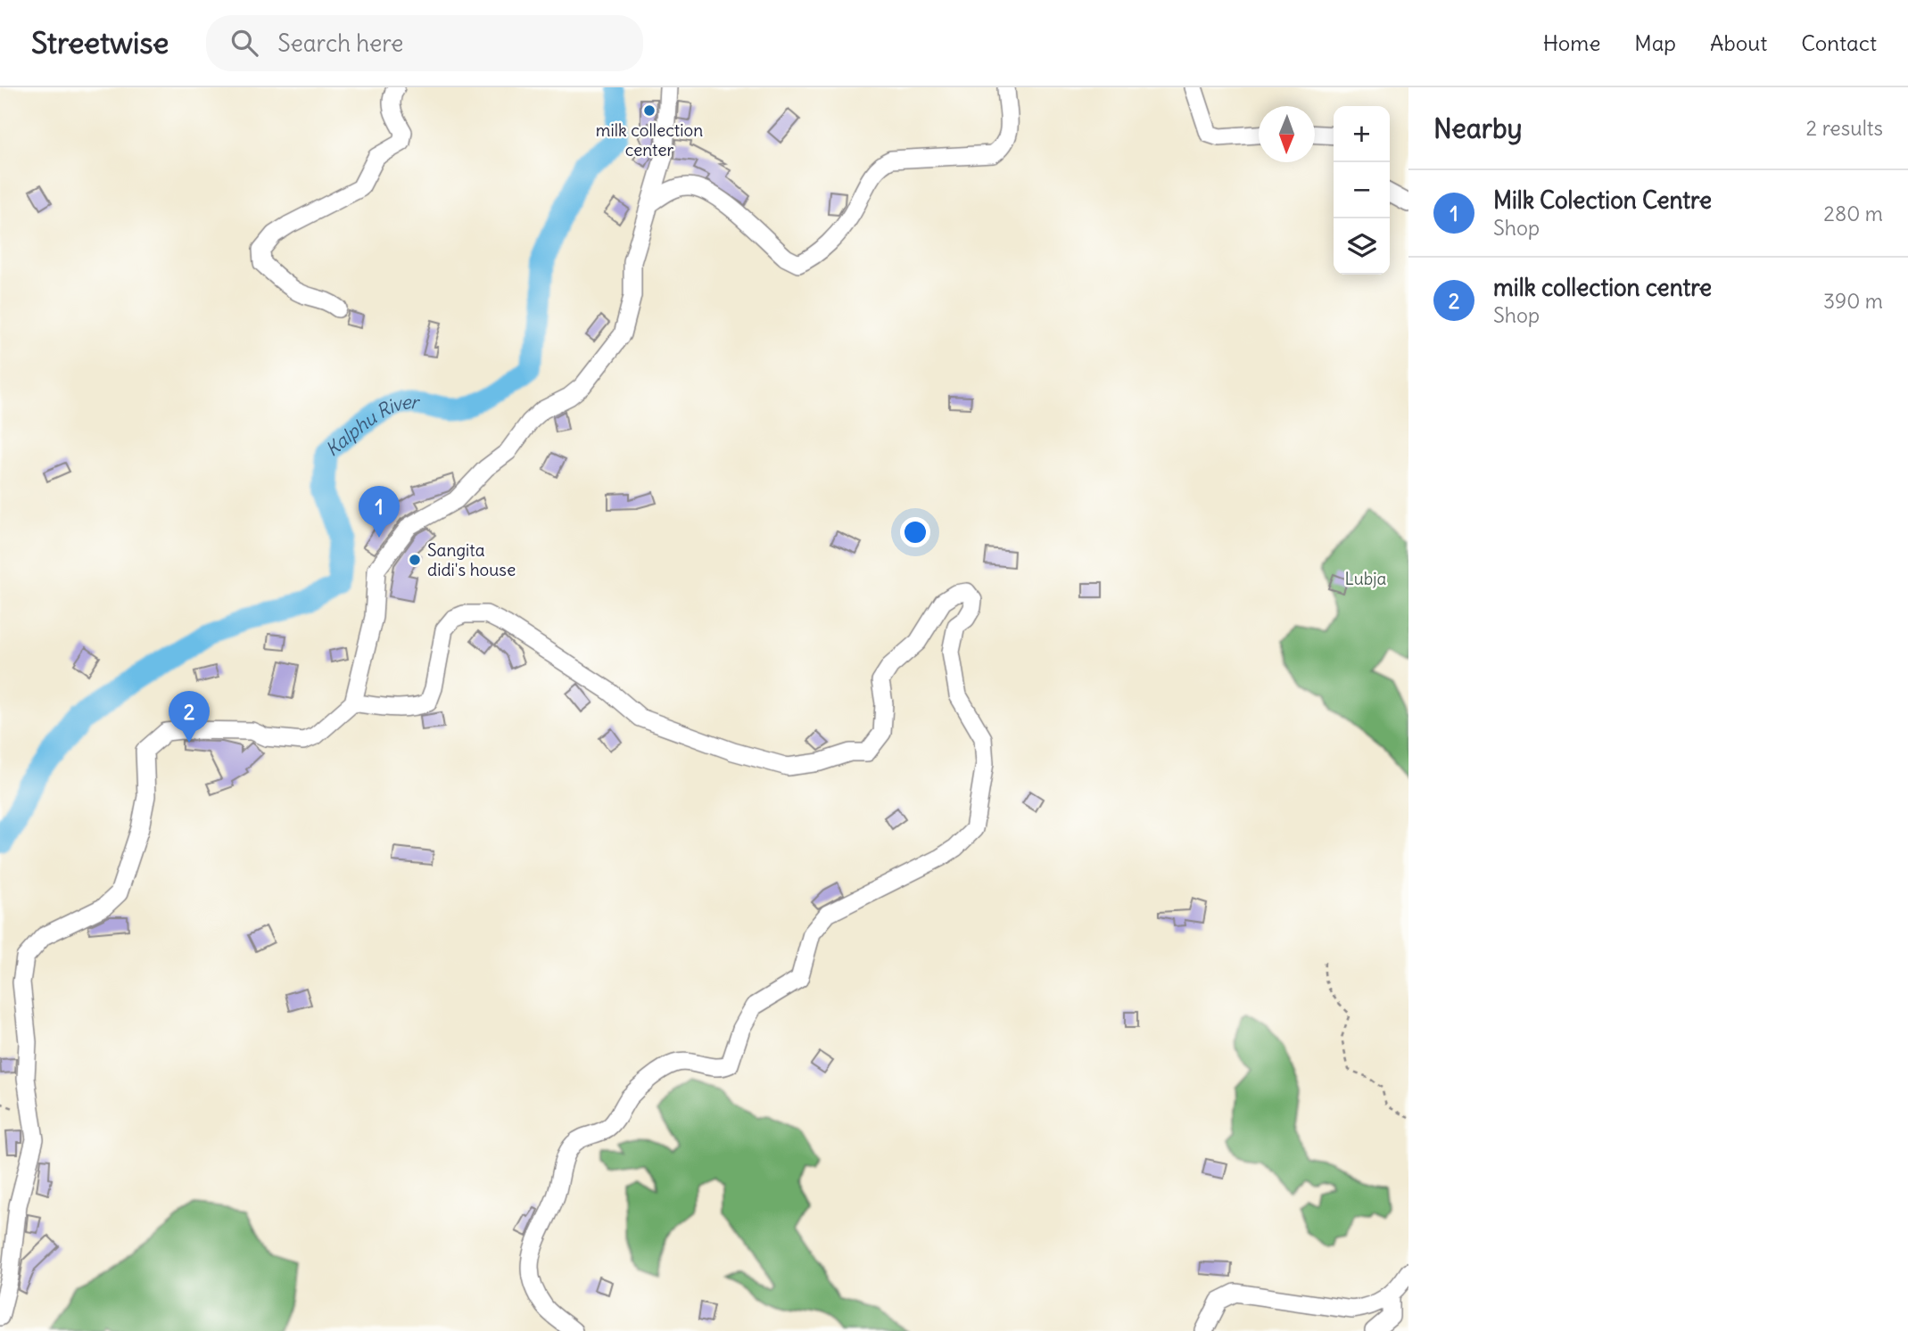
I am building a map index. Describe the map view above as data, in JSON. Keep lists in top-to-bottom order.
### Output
{
  "water": ["Kalphu River"],
  "parks": ["Lubja"],
  "places": ["milk collection center", "Sangita didi's house"],
  "north": "bottom",
  "page": {
    "header": "Streetwise",
    "search": "Search here",
    "nav": [
      "Home",
      "Map",
      "About",
      "Contact"
    ],
    "heading": ["Nearby", "2 results"],
    "map_buttons": ["+", "−"],
    "list": [
      {
        "mark": "1",
        "name": "Milk Colection Centre",
        "note": "Shop",
        "value": "280 m"
      },
      {
        "mark": "2",
        "name": "milk collection centre",
        "note": "Shop",
        "value": "390 m"
      }
    ],
    "pins": ["1", "2"]
  }
}
